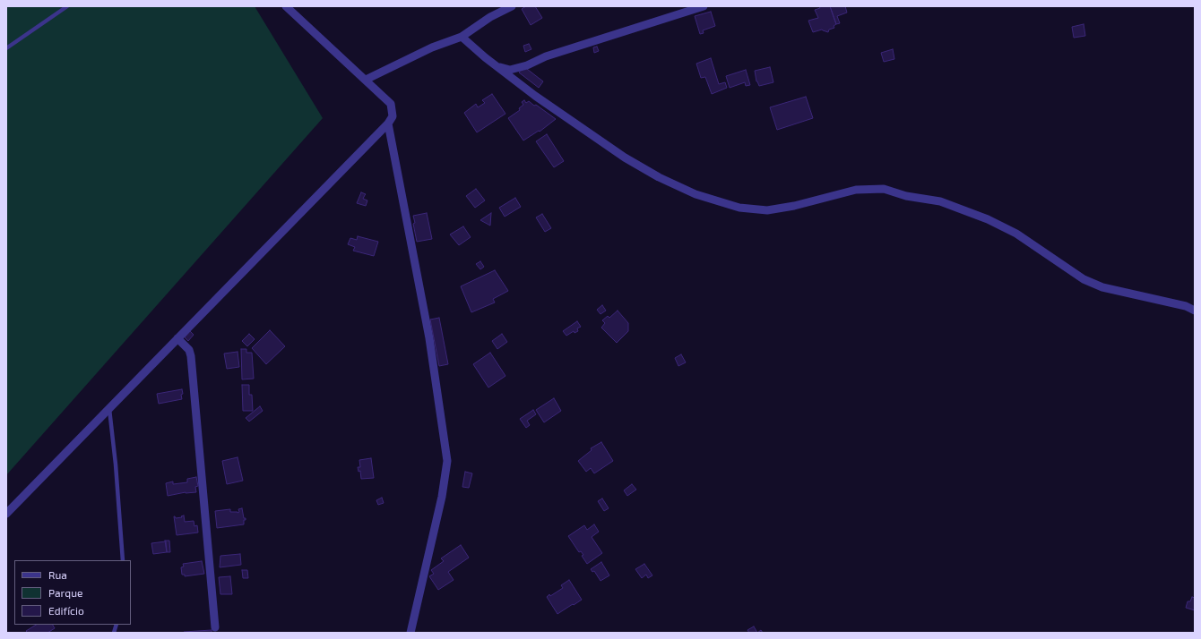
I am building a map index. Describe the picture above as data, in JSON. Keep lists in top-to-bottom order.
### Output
{
  "legend": ["Rua", "Parque", "Edifício"]
}
